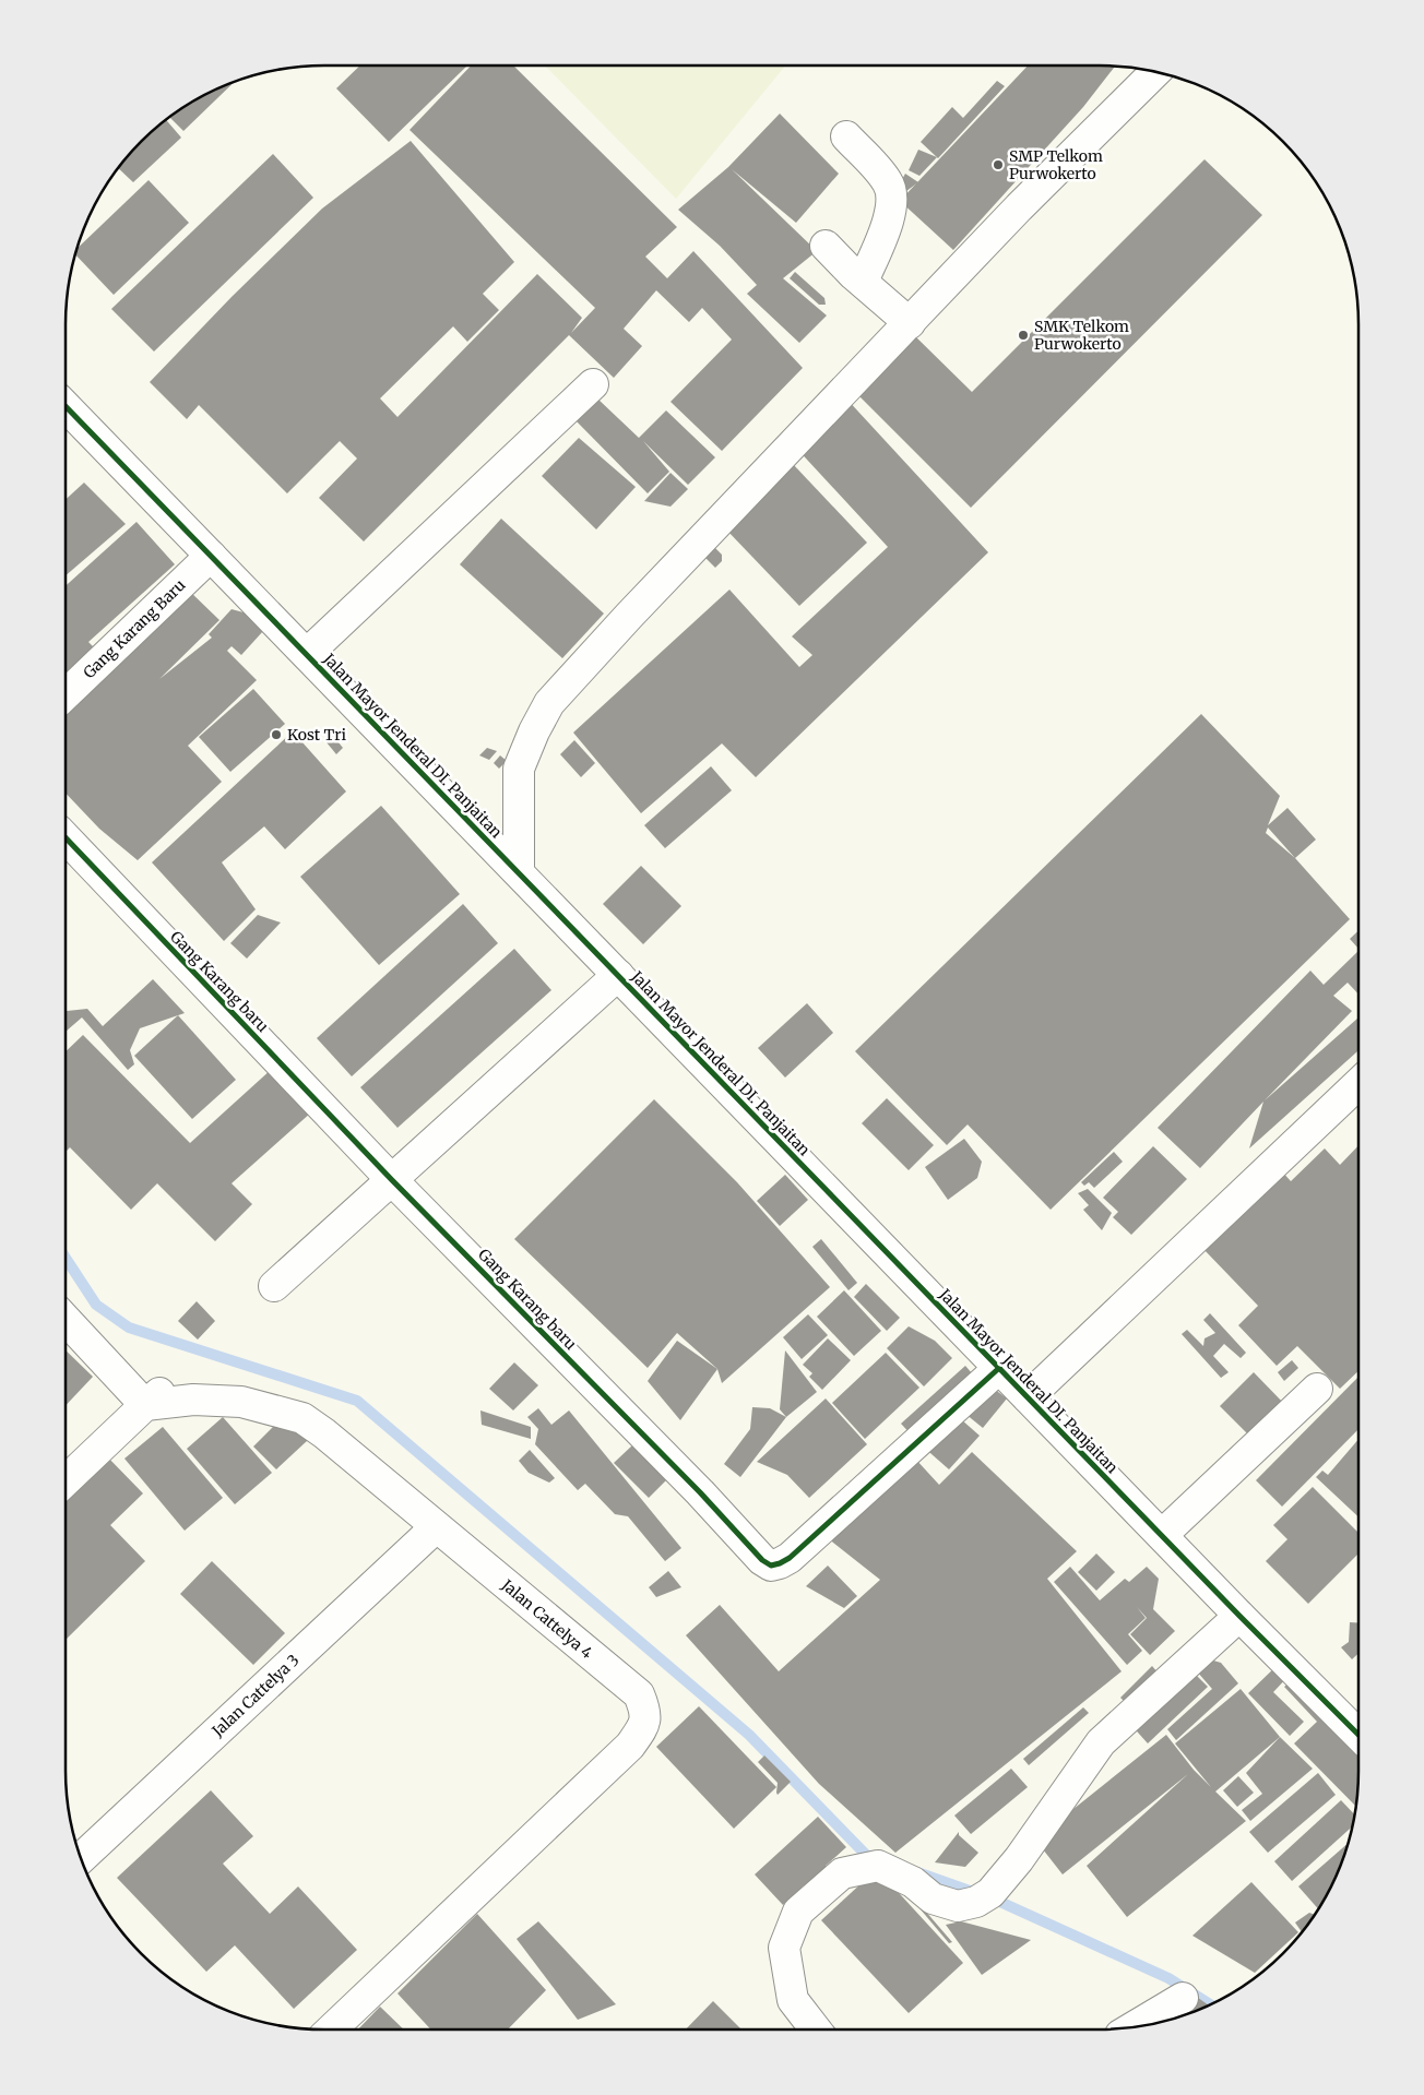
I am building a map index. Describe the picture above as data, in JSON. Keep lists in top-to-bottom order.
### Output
{
  "streets": {
    "street": [
      "Gang Karang Baru",
      "Jalan Mayor Jenderal DI. Panjaitan",
      "Gang Karang baru",
      "Jalan Cattelya 4",
      "Jalan Cattelya 3"
    ]
  },
  "crossings": [
    ["Gang Karang Baru", "Jalan Mayor Jenderal DI. Panjaitan"],
    ["Jalan Mayor Jenderal DI. Panjaitan", "Gang Karang baru"],
    ["Jalan Cattelya 4", "Jalan Cattelya 3"]
  ],
  "places": ["SMP Telkom Purwokerto", "SMK Telkom Purwokerto", "Kost Tri"]
}
